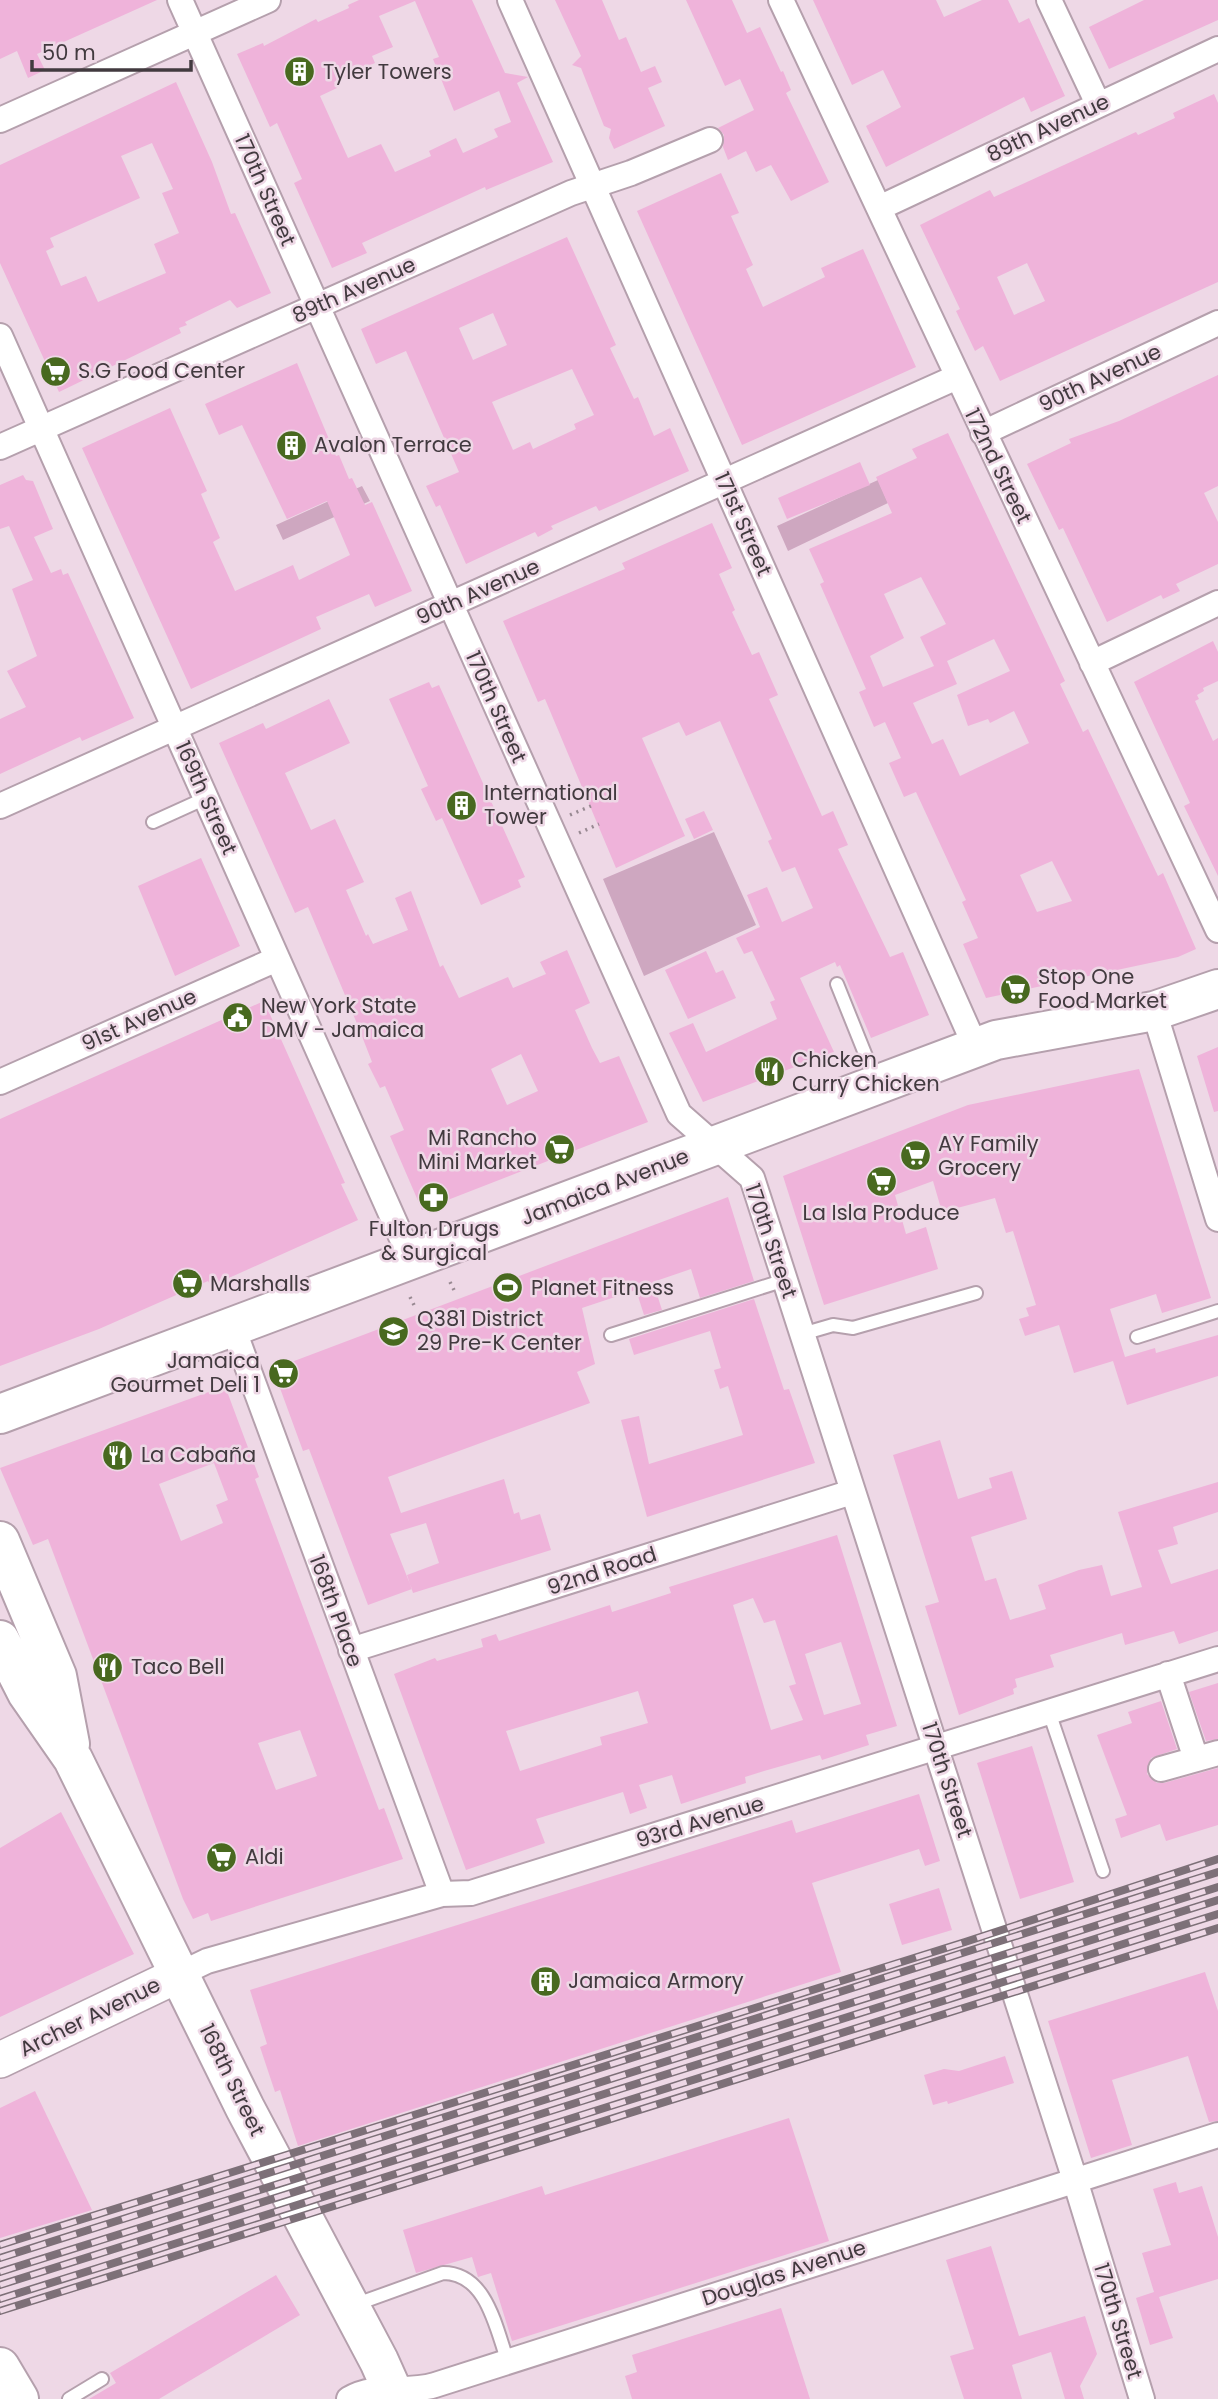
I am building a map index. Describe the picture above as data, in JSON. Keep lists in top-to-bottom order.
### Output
{
  "streets": {
    "main road": ["Jamaica Avenue", "168th Street"],
    "street": [
      "89th Avenue",
      "170th Street",
      "90th Avenue",
      "172nd Street",
      "171st Street",
      "169th Street",
      "91st Avenue",
      "92nd Road",
      "168th Place",
      "93rd Avenue",
      "Archer Avenue",
      "Douglas Avenue"
    ]
  },
  "crossings": [
    ["89th Avenue", "170th Street"],
    ["89th Avenue", "172nd Street"],
    ["89th Avenue", "171st Street"],
    ["89th Avenue", "169th Street"],
    ["170th Street", "90th Avenue"],
    ["170th Street", "Jamaica Avenue"],
    ["170th Street", "92nd Road"],
    ["170th Street", "93rd Avenue"],
    ["170th Street", "Douglas Avenue"],
    ["90th Avenue", "172nd Street"],
    ["90th Avenue", "171st Street"],
    ["90th Avenue", "169th Street"],
    ["171st Street", "Jamaica Avenue"],
    ["169th Street", "91st Avenue"],
    ["169th Street", "Jamaica Avenue"],
    ["Jamaica Avenue", "168th Place"],
    ["92nd Road", "168th Place"],
    ["168th Place", "93rd Avenue"],
    ["93rd Avenue", "Archer Avenue"],
    ["93rd Avenue", "168th Street"],
    ["Archer Avenue", "168th Street"],
    ["168th Street", "Douglas Avenue"]
  ],
  "places": {
    "building": [
      "Tyler Towers",
      "Avalon Terrace",
      "International Tower",
      "Jamaica Armory"
    ],
    "supermarket": [
      "S.G Food Center",
      "Stop One Food Market",
      "Mi Rancho Mini Market",
      "AY Family Grocery",
      "La Isla Produce",
      "Marshalls",
      "Jamaica Gourmet Deli 1",
      "Aldi"
    ],
    "public building": ["New York State DMV - Jamaica"],
    "restaurant": ["Chicken Curry Chicken", "La Cabaña", "Taco Bell"],
    "pharmacy": ["Fulton Drugs & Surgical"],
    "sports": ["Planet Fitness"],
    "school or university": ["Q381 District 29 Pre-K Center"]
  },
  "scale_bar": "50 m"
}
